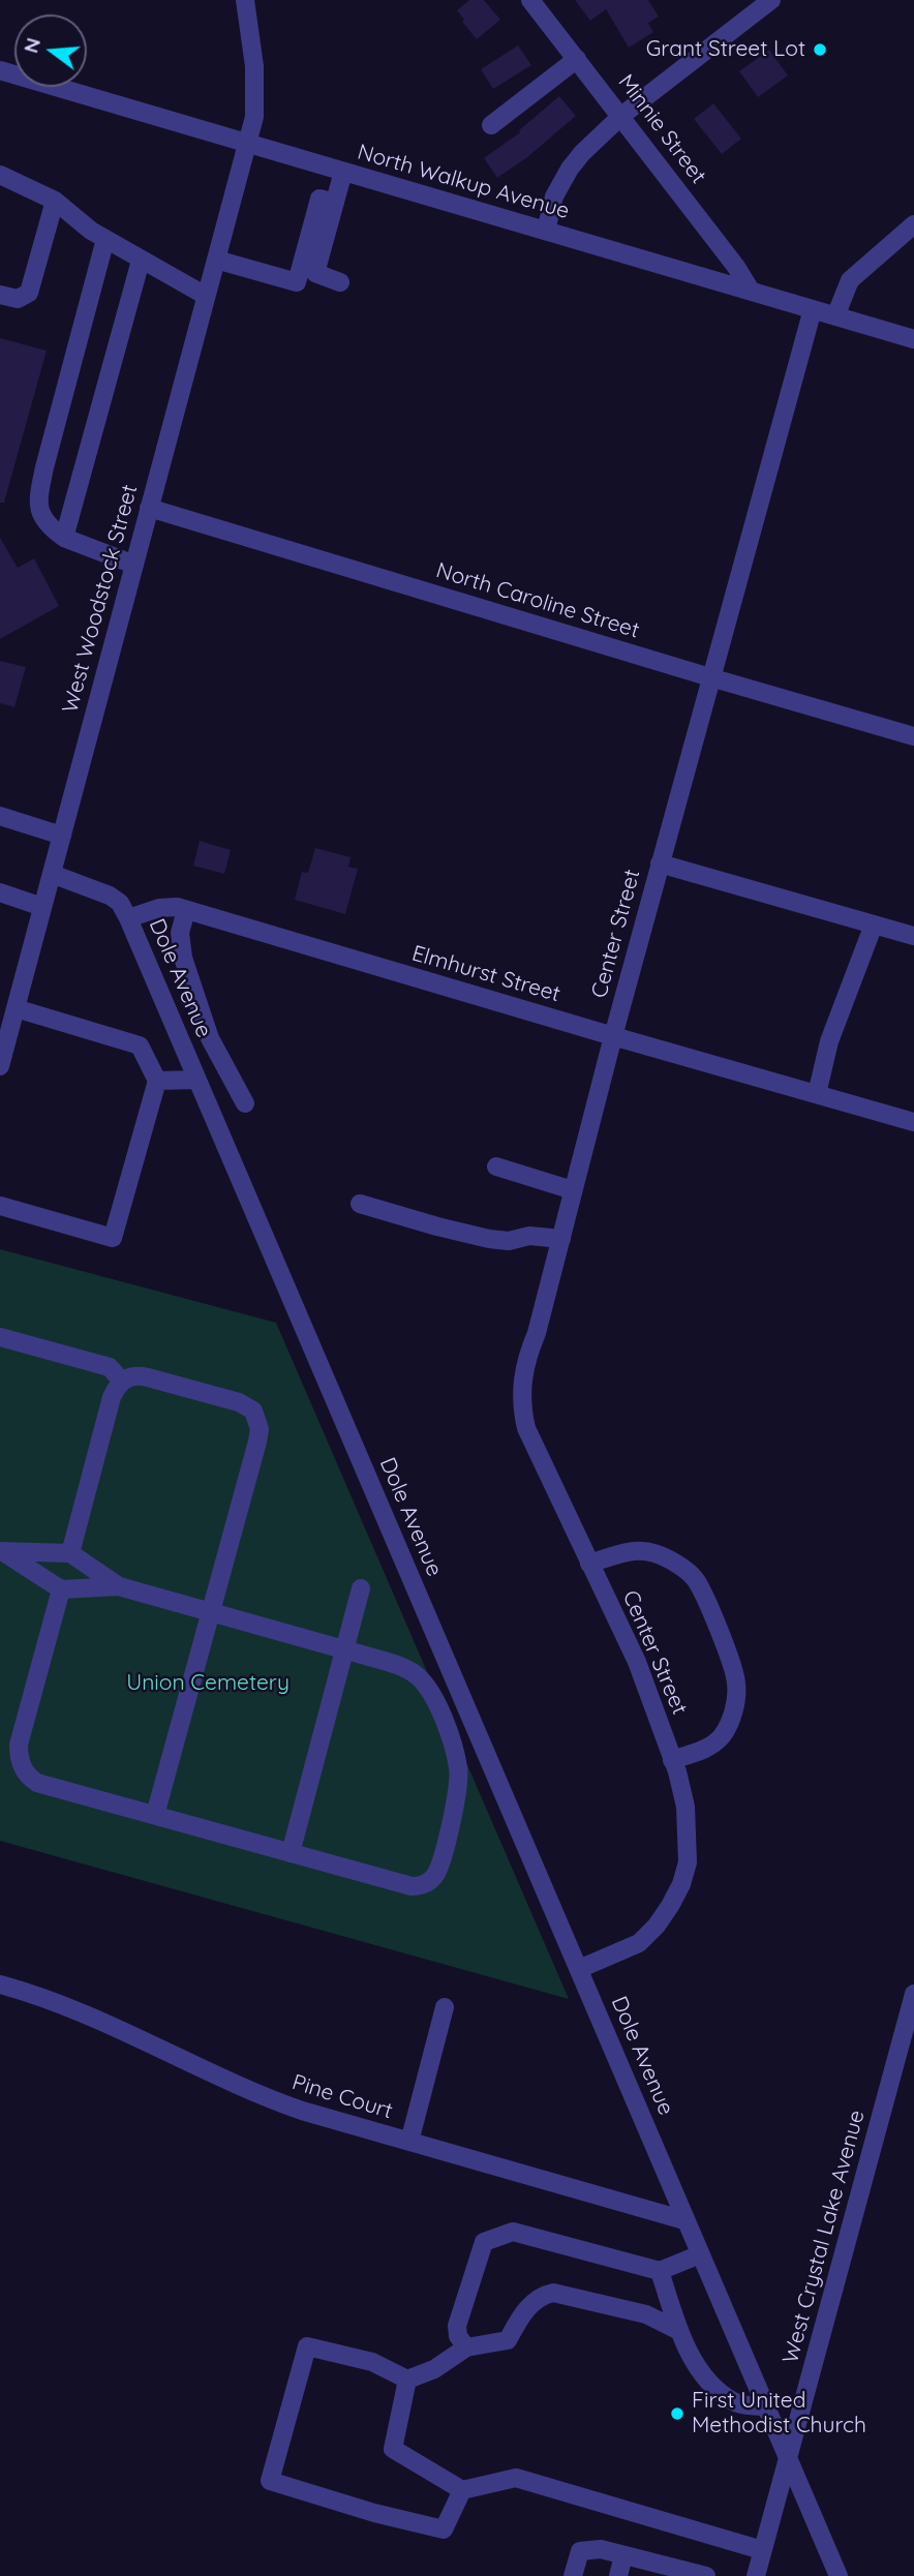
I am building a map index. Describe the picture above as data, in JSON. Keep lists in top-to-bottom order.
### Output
{
  "streets": {
    "street": [
      "Minnie Street",
      "North Walkup Avenue",
      "West Woodstock Street",
      "North Caroline Street",
      "Center Street",
      "Elmhurst Street",
      "Dole Avenue",
      "Pine Court",
      "West Crystal Lake Avenue"
    ]
  },
  "crossings": [
    ["Minnie Street", "North Walkup Avenue"],
    ["North Walkup Avenue", "West Woodstock Street"],
    ["North Walkup Avenue", "Center Street"],
    ["West Woodstock Street", "North Caroline Street"],
    ["West Woodstock Street", "Dole Avenue"],
    ["North Caroline Street", "Center Street"],
    ["Center Street", "Elmhurst Street"],
    ["Center Street", "Dole Avenue"],
    ["Elmhurst Street", "Dole Avenue"],
    ["Dole Avenue", "Pine Court"],
    ["Dole Avenue", "West Crystal Lake Avenue"]
  ],
  "parks": ["Union Cemetery"],
  "places": ["Grant Street Lot", "First United Methodist Church"],
  "north": "left"
}
